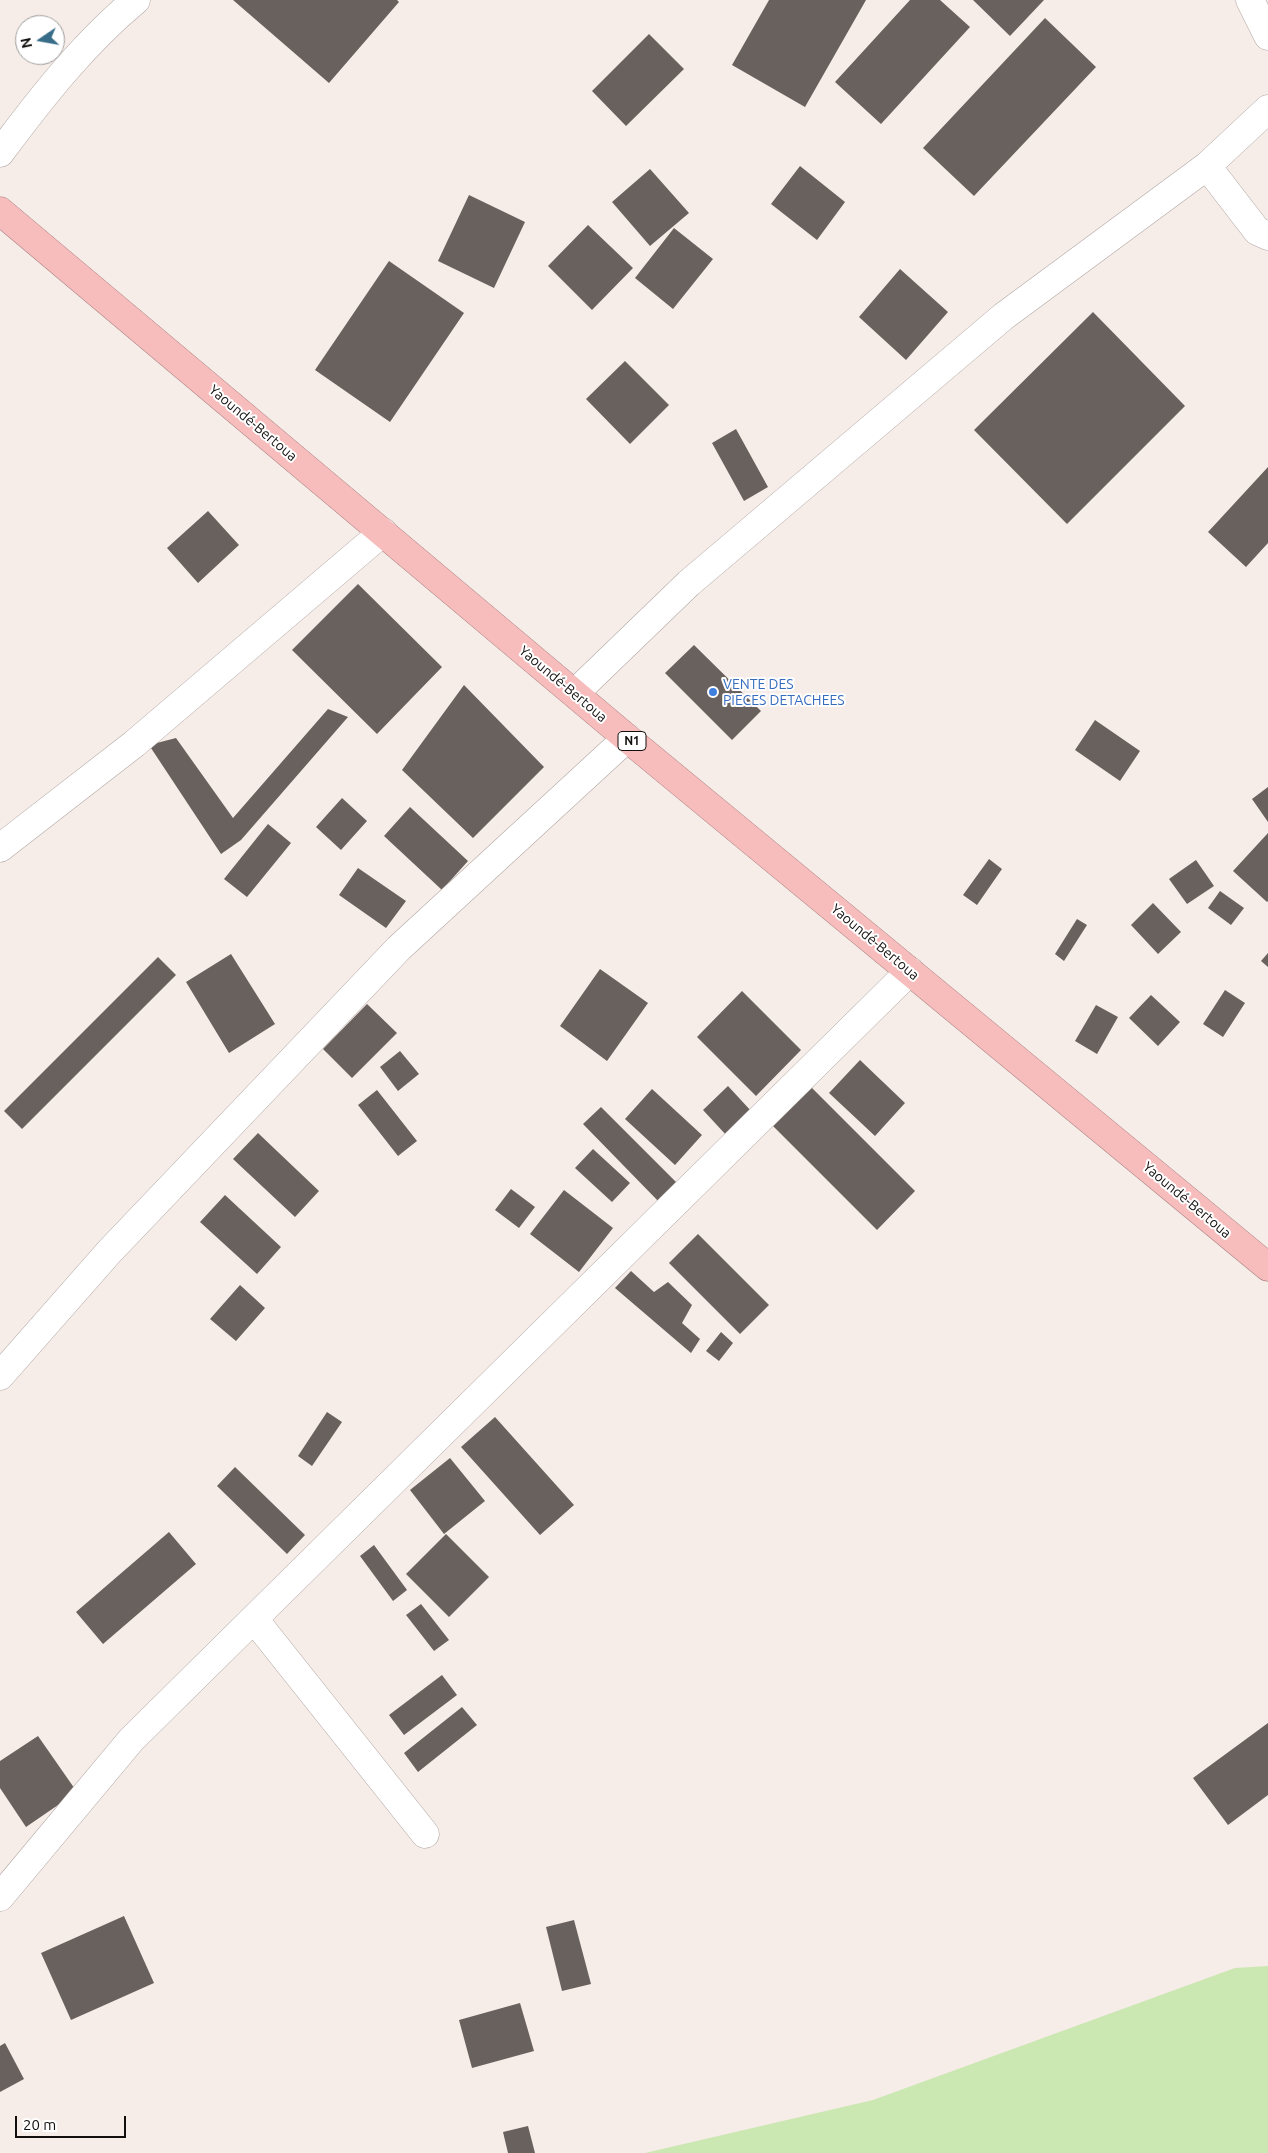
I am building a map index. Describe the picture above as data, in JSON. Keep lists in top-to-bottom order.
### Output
{
  "streets": {
    "highway": ["Yaoundé-Bertoua", "N1"]
  },
  "places": ["VENTE DES PIECES DETACHEES"],
  "scale_bar": "20 m",
  "north": "left"
}
